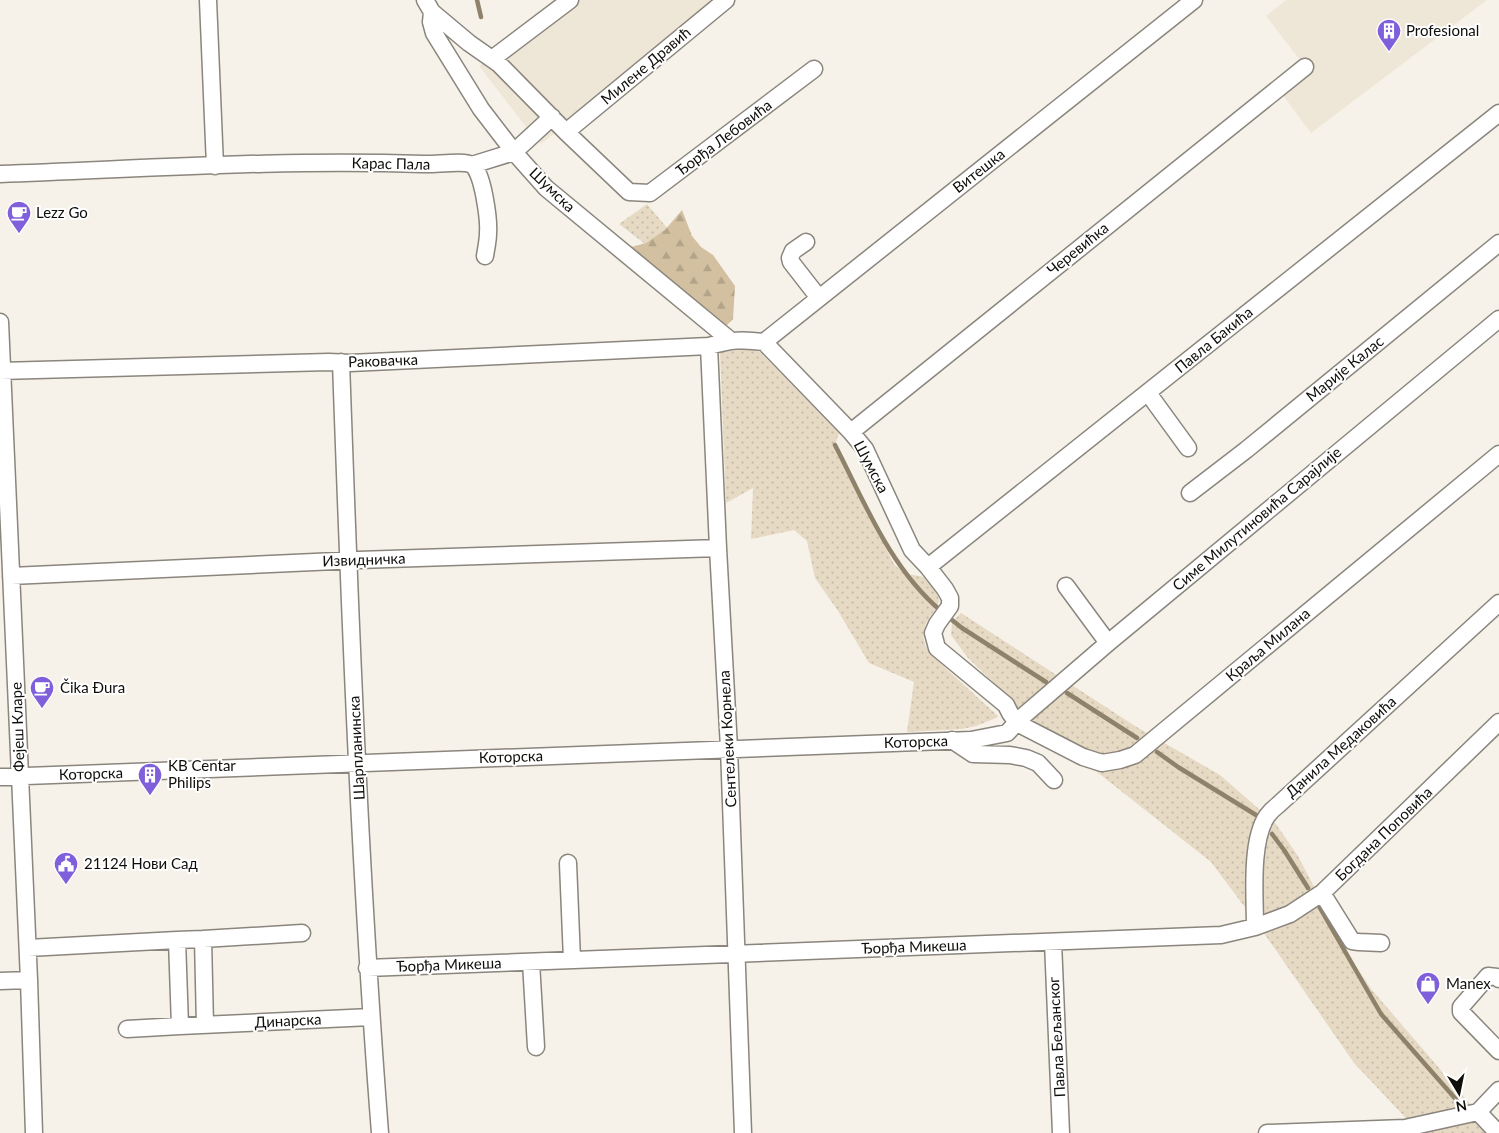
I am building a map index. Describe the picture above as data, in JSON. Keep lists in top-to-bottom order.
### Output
{
  "streets": {
    "street": [
      "Милене Дравић",
      "Ђорђа Лебовића",
      "Карас Пала",
      "Витешка",
      "Шумска",
      "Черевићка",
      "Павла Бакића",
      "Раковачка",
      "Марије Калас",
      "Симе Милутиновића Сарајлије",
      "Извидничка",
      "Краља Милана",
      "Фејеш Кларе",
      "Сентелеки Корнела",
      "Которска",
      "Данила Медаковића",
      "Шарпланинска",
      "Богдана Поповића",
      "Ђорђа Микеша",
      "Динарска",
      "Павла Бељанског"
    ]
  },
  "crossings": [
    ["Милене Дравић", "Ђорђа Лебовића"],
    ["Карас Пала", "Шумска"],
    ["Витешка", "Шумска"],
    ["Витешка", "Раковачка"],
    ["Шумска", "Черевићка"],
    ["Шумска", "Павла Бакића"],
    ["Шумска", "Раковачка"],
    ["Шумска", "Симе Милутиновића Сарајлије"],
    ["Шумска", "Краља Милана"],
    ["Шумска", "Которска"],
    ["Раковачка", "Фејеш Кларе"],
    ["Раковачка", "Сентелеки Корнела"],
    ["Раковачка", "Шарпланинска"],
    ["Симе Милутиновића Сарајлије", "Краља Милана"],
    ["Симе Милутиновића Сарајлије", "Которска"],
    ["Извидничка", "Фејеш Кларе"],
    ["Извидничка", "Сентелеки Корнела"],
    ["Извидничка", "Шарпланинска"],
    ["Краља Милана", "Которска"],
    ["Фејеш Кларе", "Которска"],
    ["Сентелеки Корнела", "Которска"],
    ["Сентелеки Корнела", "Ђорђа Микеша"],
    ["Которска", "Шарпланинска"],
    ["Данила Медаковића", "Богдана Поповића"],
    ["Данила Медаковића", "Ђорђа Микеша"],
    ["Шарпланинска", "Ђорђа Микеша"],
    ["Шарпланинска", "Динарска"],
    ["Богдана Поповића", "Ђорђа Микеша"],
    ["Ђорђа Микеша", "Павла Бељанског"]
  ],
  "places": {
    "building": ["Profesional", "KB Centar Philips"],
    "cafe": ["Lezz Go", "Čika Đura"],
    "public building": ["21124 Нови Сад"],
    "shop": ["Manex"]
  },
  "north": "bottom"
}
